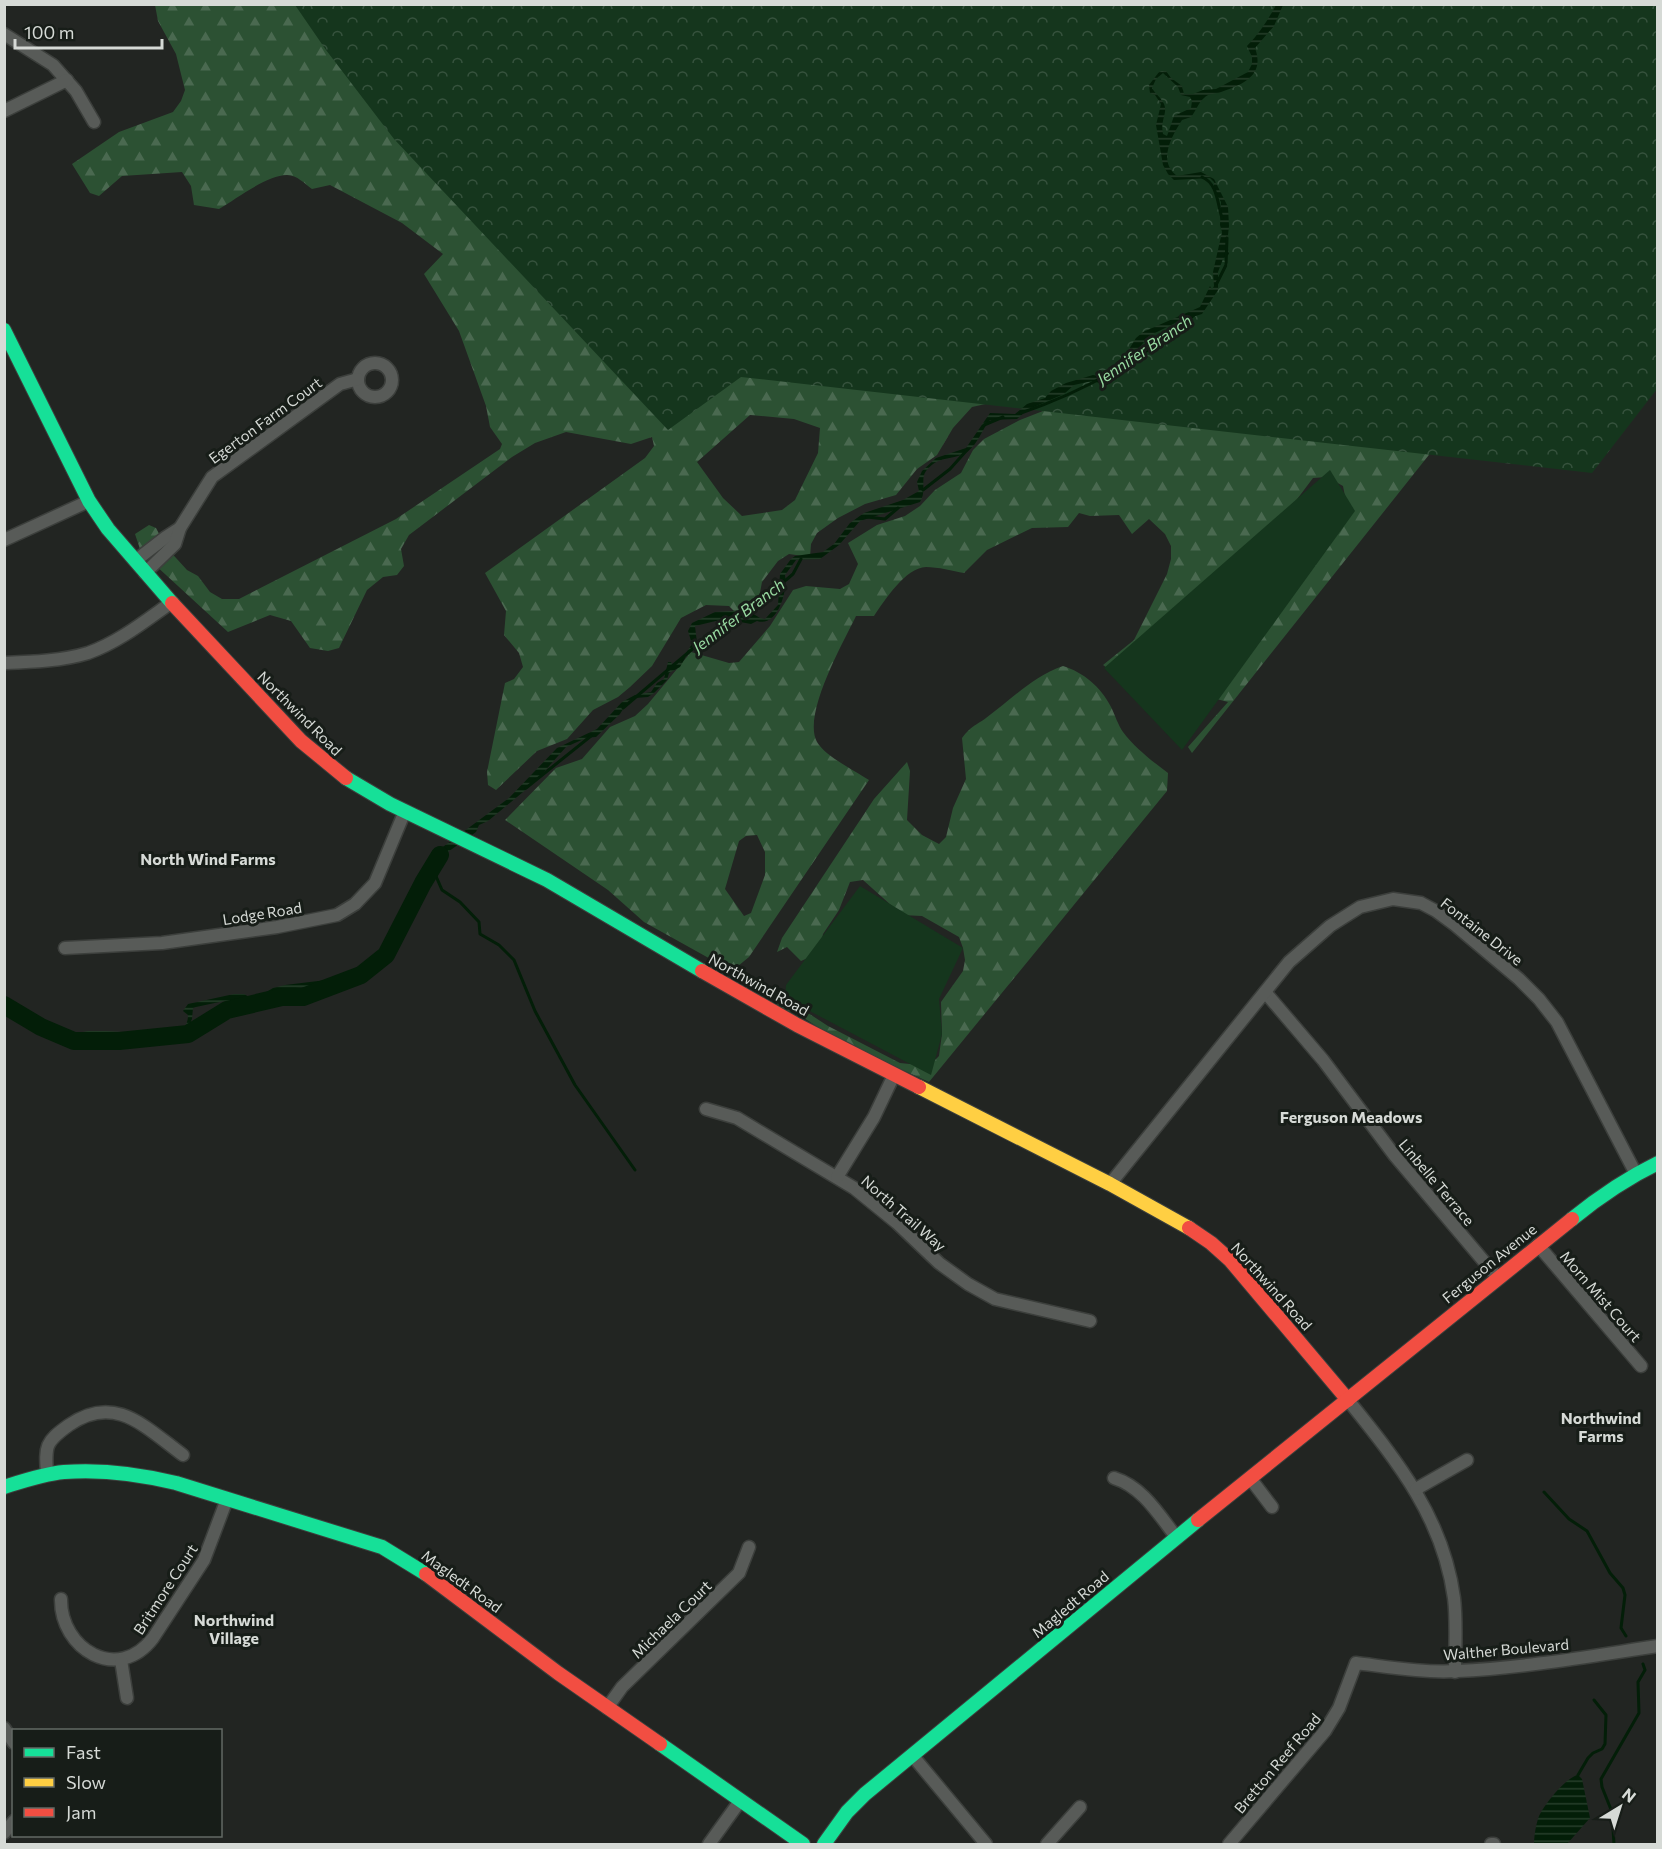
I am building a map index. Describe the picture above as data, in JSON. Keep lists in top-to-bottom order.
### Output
{
  "streets": {
    "street": [
      "Egerton Farm Court",
      "Northwind Road",
      "Lodge Road",
      "Fontaine Drive",
      "Linbelle Terrace",
      "North Trail Way",
      "Ferguson Avenue",
      "Morn Mist Court",
      "Magledt Road",
      "Britmore Court",
      "Michaela Court",
      "Walther Boulevard",
      "Bretton Reef Road"
    ]
  },
  "crossings": [
    ["Egerton Farm Court", "Northwind Road"],
    ["Northwind Road", "Lodge Road"],
    ["Northwind Road", "Fontaine Drive"],
    ["Northwind Road", "Ferguson Avenue"],
    ["Northwind Road", "Magledt Road"],
    ["Northwind Road", "Walther Boulevard"],
    ["Fontaine Drive", "Linbelle Terrace"],
    ["Fontaine Drive", "Ferguson Avenue"],
    ["Linbelle Terrace", "Ferguson Avenue"],
    ["Ferguson Avenue", "Morn Mist Court"],
    ["Ferguson Avenue", "Magledt Road"],
    ["Magledt Road", "Britmore Court"],
    ["Magledt Road", "Michaela Court"],
    ["Walther Boulevard", "Bretton Reef Road"]
  ],
  "districts": [
    "North Wind Farms",
    "Ferguson Meadows",
    "Northwind Farms",
    "Northwind Village"
  ],
  "water": ["Jennifer Branch"],
  "legend": ["Fast", "Slow", "Jam"],
  "scale_bar": "100 m",
  "north": "top right"
}
